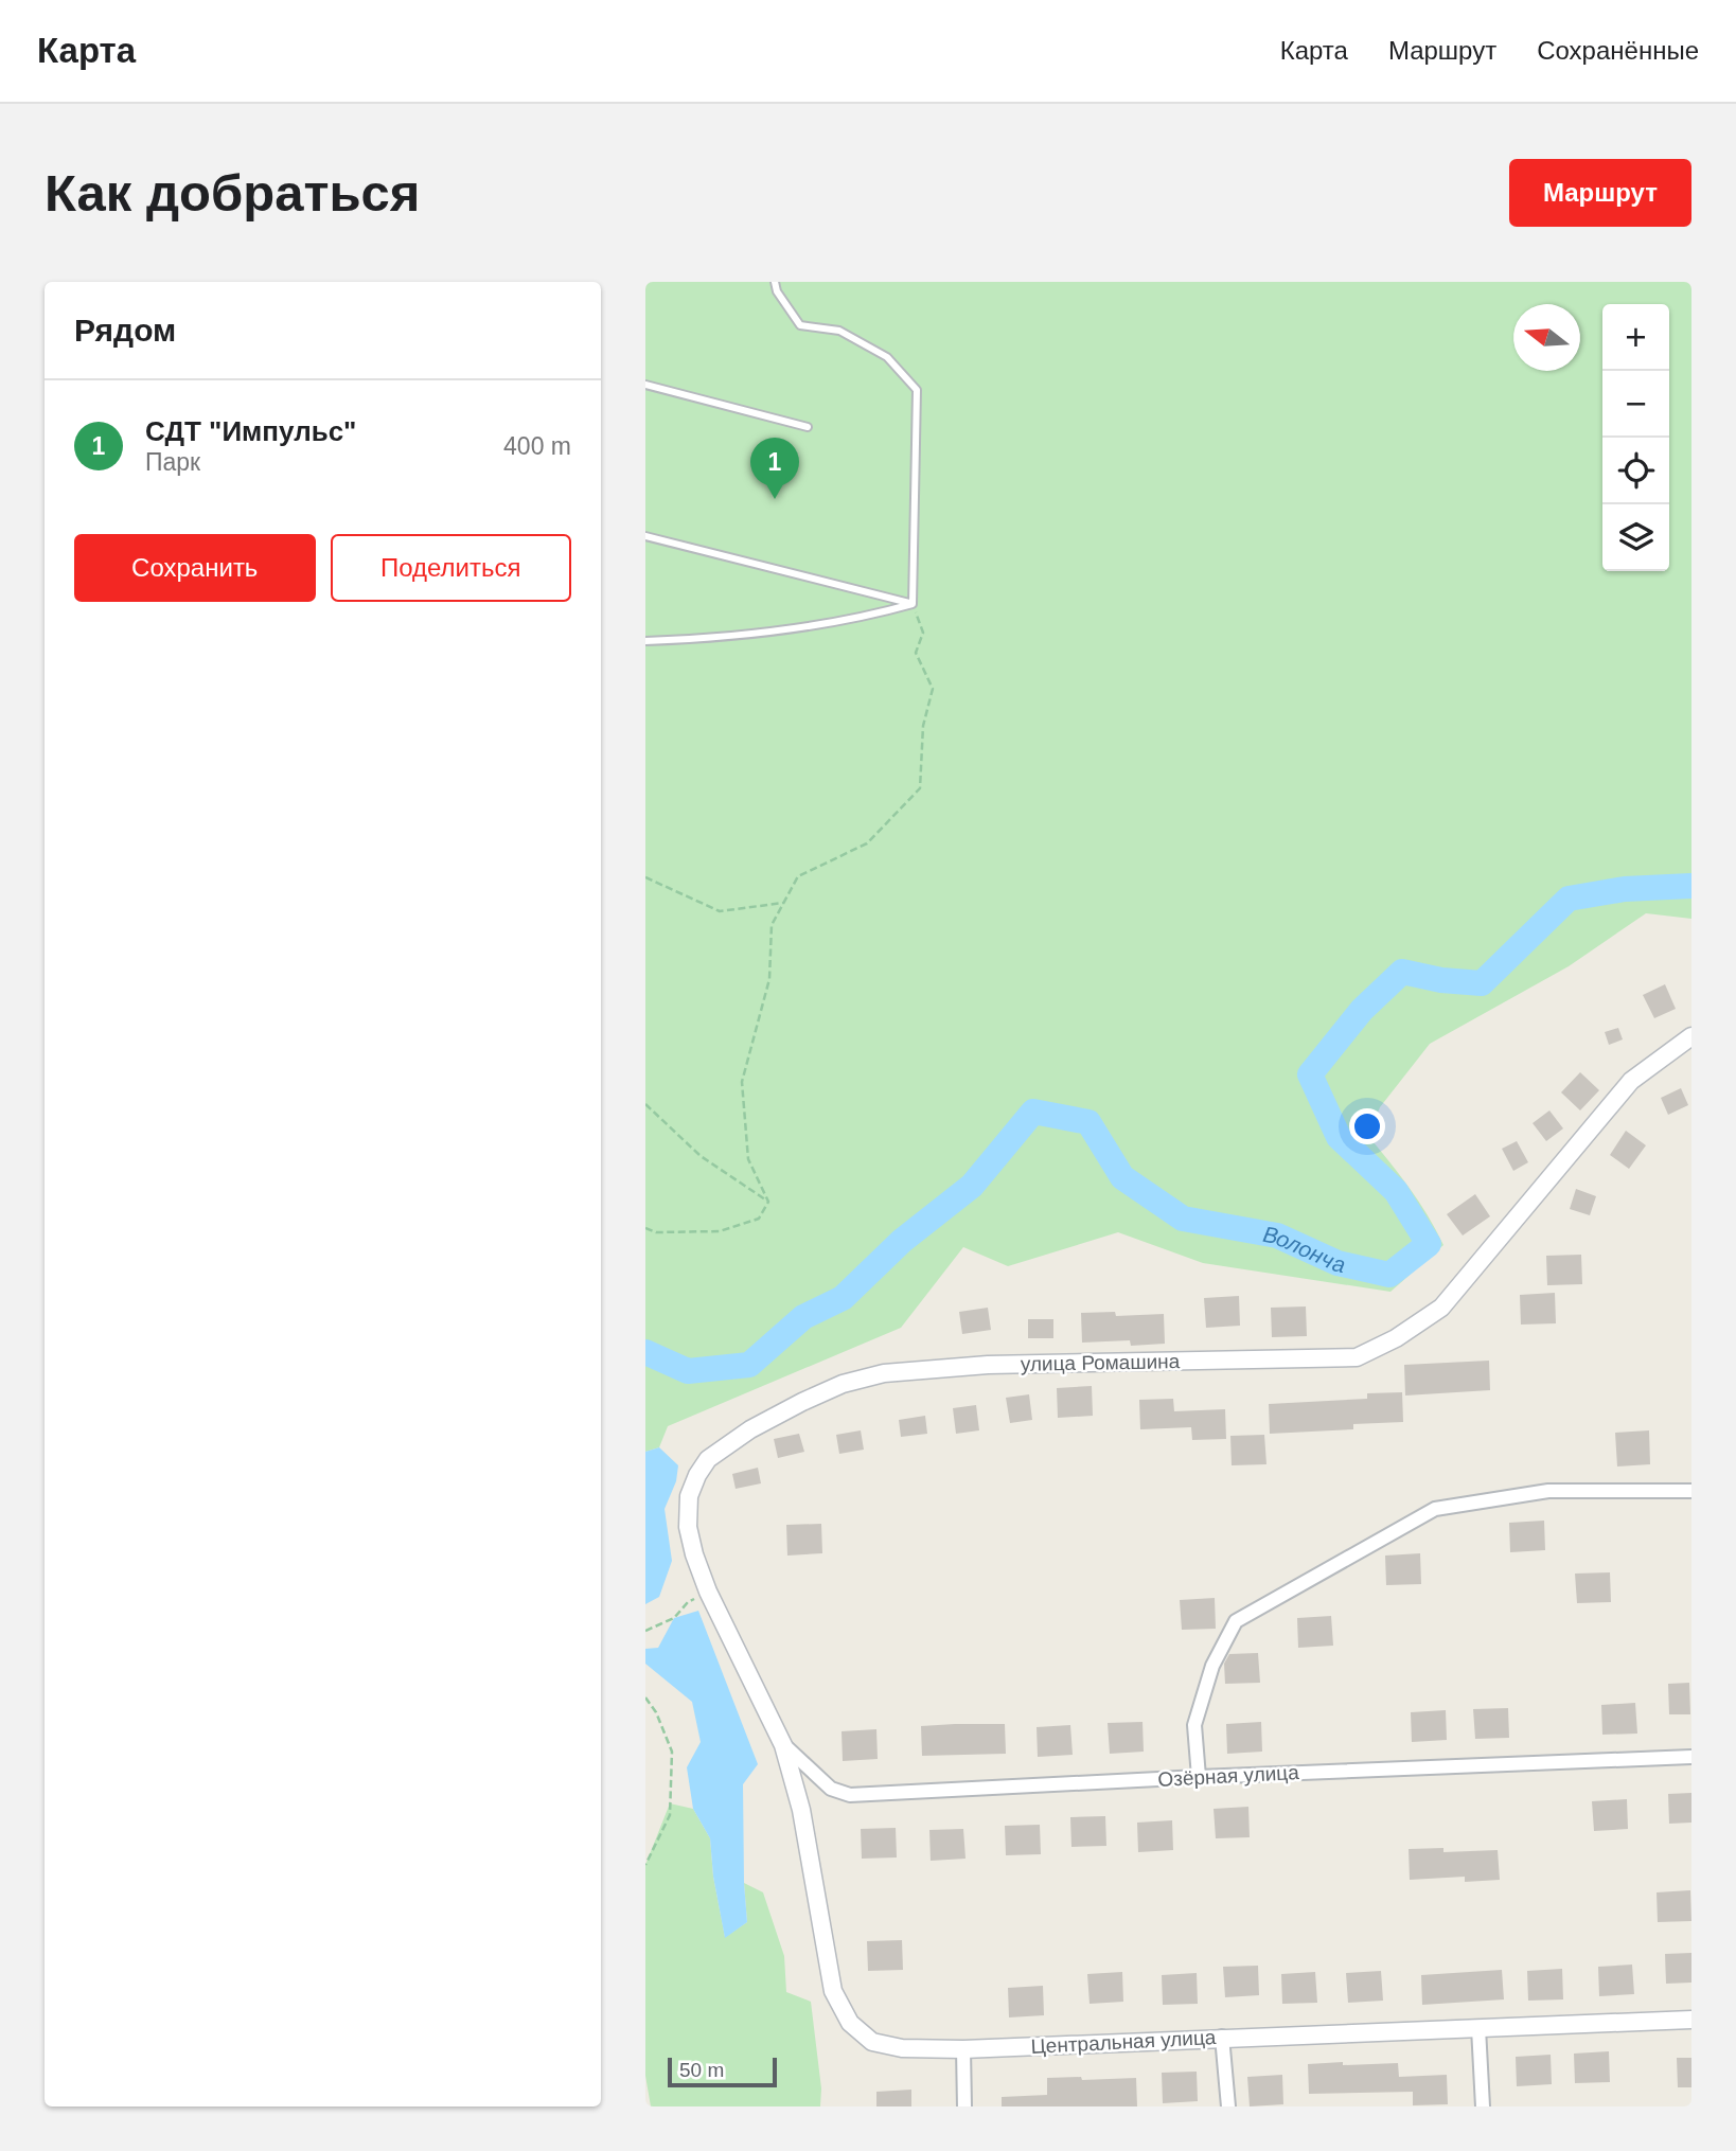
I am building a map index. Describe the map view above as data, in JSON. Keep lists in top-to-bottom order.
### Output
{
  "streets": {
    "street": ["улица Ромашина", "Озёрная улица", "Центральная улица"]
  },
  "crossings": [
    ["улица Ромашина", "Озёрная улица"],
    ["улица Ромашина", "Центральная улица"],
    ["Озёрная улица", "Центральная улица"]
  ],
  "water": ["Волонча"],
  "scale_bar": "50 m",
  "north": "left",
  "page": {
    "header": "Карта",
    "nav": ["Карта", "Маршрут", "Сохранённые"],
    "buttons": [
      "Маршрут",
      ["Сохранить", "Поделиться"]
    ],
    "title": "Как добраться",
    "heading": "Рядом",
    "map_buttons": ["+", "−"],
    "list": [
      {
        "mark": "1",
        "name": "СДТ \"Импульс\"",
        "note": "Парк",
        "value": "400 m"
      }
    ],
    "pins": "1",
    "scale": "50 m"
  }
}
